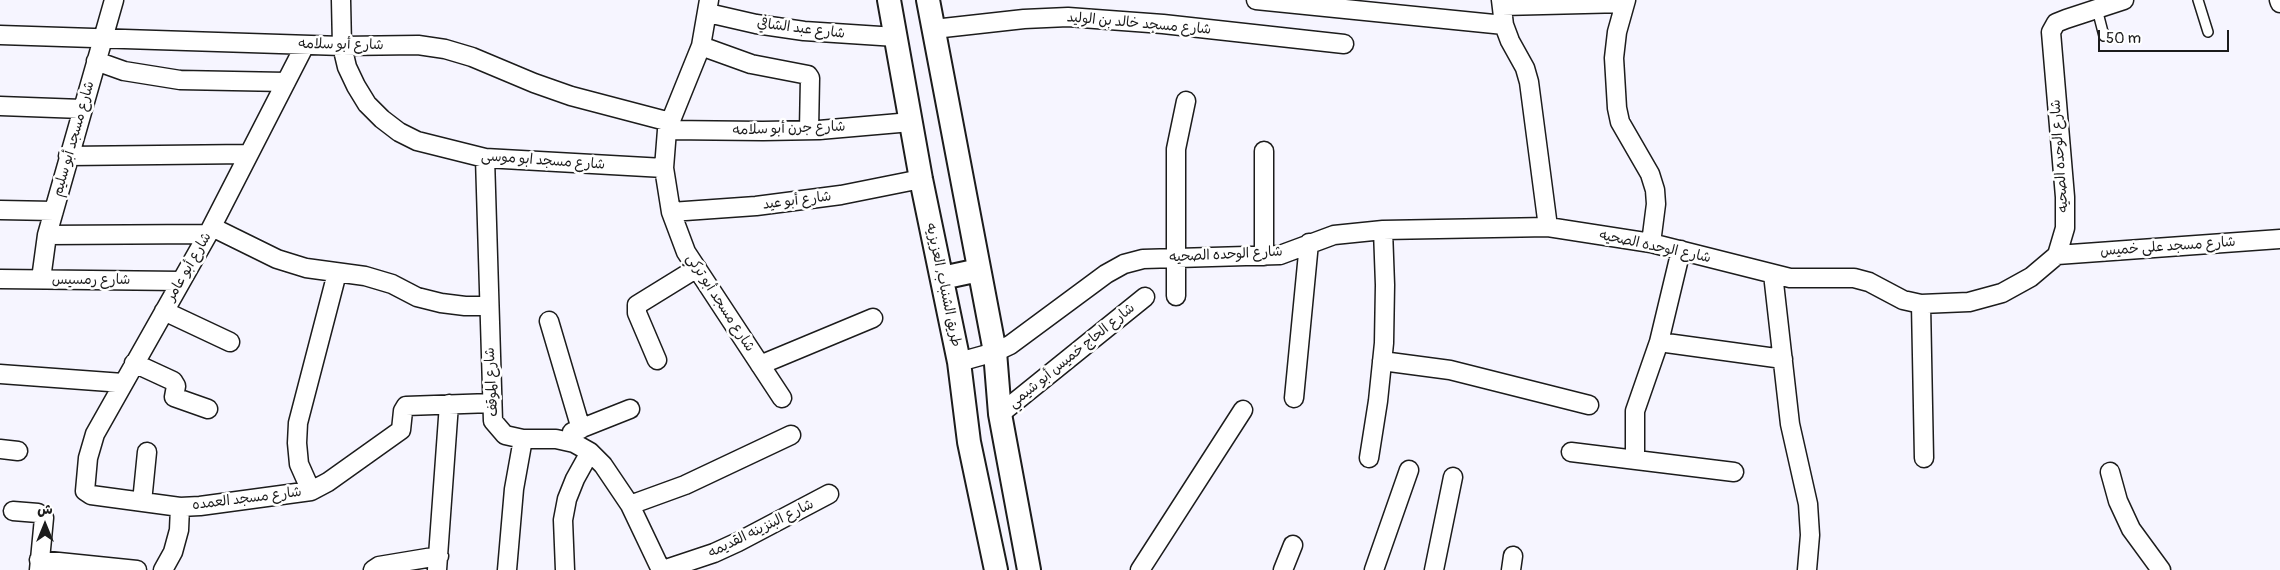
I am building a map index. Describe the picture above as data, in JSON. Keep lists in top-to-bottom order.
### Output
{
  "streets": {
    "street": [
      "شارع مسجد خالد بن الوليد",
      "شارع عبد الشافي",
      "شارع أبو سلامه",
      "شارع جرن أبو سلامه",
      "شارع مسجد أبو سليم",
      "شارع الوحده الصحيه",
      "شارع مسجد ابو موسى",
      "شارع أبو عيد",
      "شارع مسجد على خميس",
      "شارع أبو عامر",
      "شارع رمسيس",
      "طريق الشنباب, العزيزيه",
      "شارع مسجد أبو تركي",
      "شارع الحاج خميس أبو شيمي",
      "شارع الموقف",
      "شارع مسجد العمده",
      "شارع البنزينه القديمه"
    ]
  },
  "crossings": [
    ["شارع عبد الشافي", "طريق الشنباب, العزيزيه"],
    ["شارع عبد الشافي", "شارع مسجد أبو تركي"],
    ["شارع أبو سلامه", "شارع جرن أبو سلامه"],
    ["شارع أبو سلامه", "شارع مسجد أبو سليم"],
    ["شارع أبو سلامه", "شارع مسجد ابو موسى"],
    ["شارع أبو سلامه", "شارع أبو عامر"],
    ["شارع أبو سلامه", "شارع مسجد أبو تركي"],
    ["شارع جرن أبو سلامه", "طريق الشنباب, العزيزيه"],
    ["شارع جرن أبو سلامه", "شارع مسجد أبو تركي"],
    ["شارع مسجد أبو سليم", "شارع رمسيس"],
    ["شارع الوحده الصحيه", "شارع مسجد على خميس"],
    ["شارع الوحده الصحيه", "طريق الشنباب, العزيزيه"],
    ["شارع مسجد ابو موسى", "شارع مسجد أبو تركي"],
    ["شارع مسجد ابو موسى", "شارع الموقف"],
    ["شارع أبو عيد", "طريق الشنباب, العزيزيه"],
    ["شارع أبو عيد", "شارع مسجد أبو تركي"],
    ["شارع أبو عامر", "شارع رمسيس"],
    ["شارع أبو عامر", "شارع مسجد العمده"],
    ["شارع الموقف", "شارع مسجد العمده"],
    ["شارع الموقف", "شارع البنزينه القديمه"]
  ],
  "scale_bar": "50 m",
  "north": "top"
}
